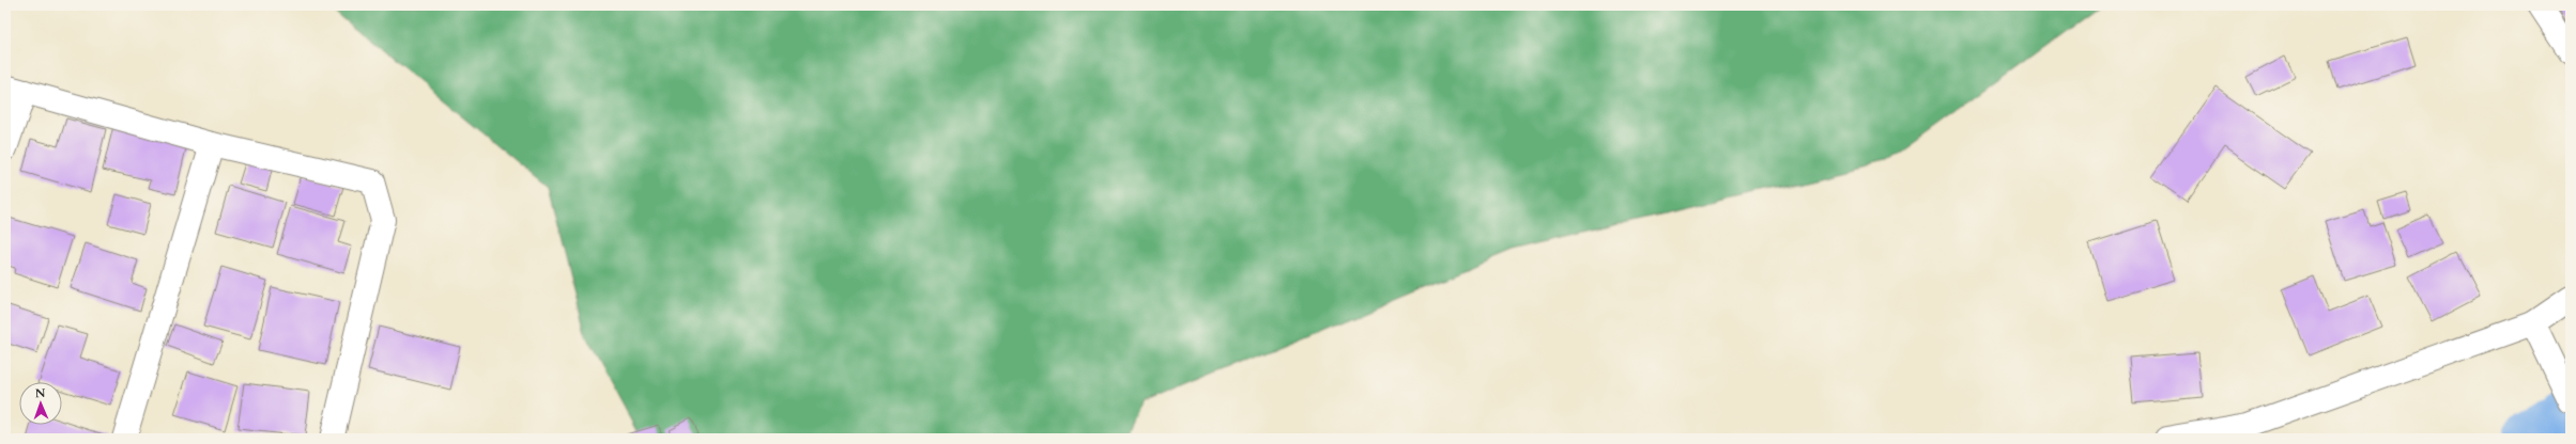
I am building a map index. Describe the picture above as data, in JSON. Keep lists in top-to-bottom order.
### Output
{
  "north": "top"
}
